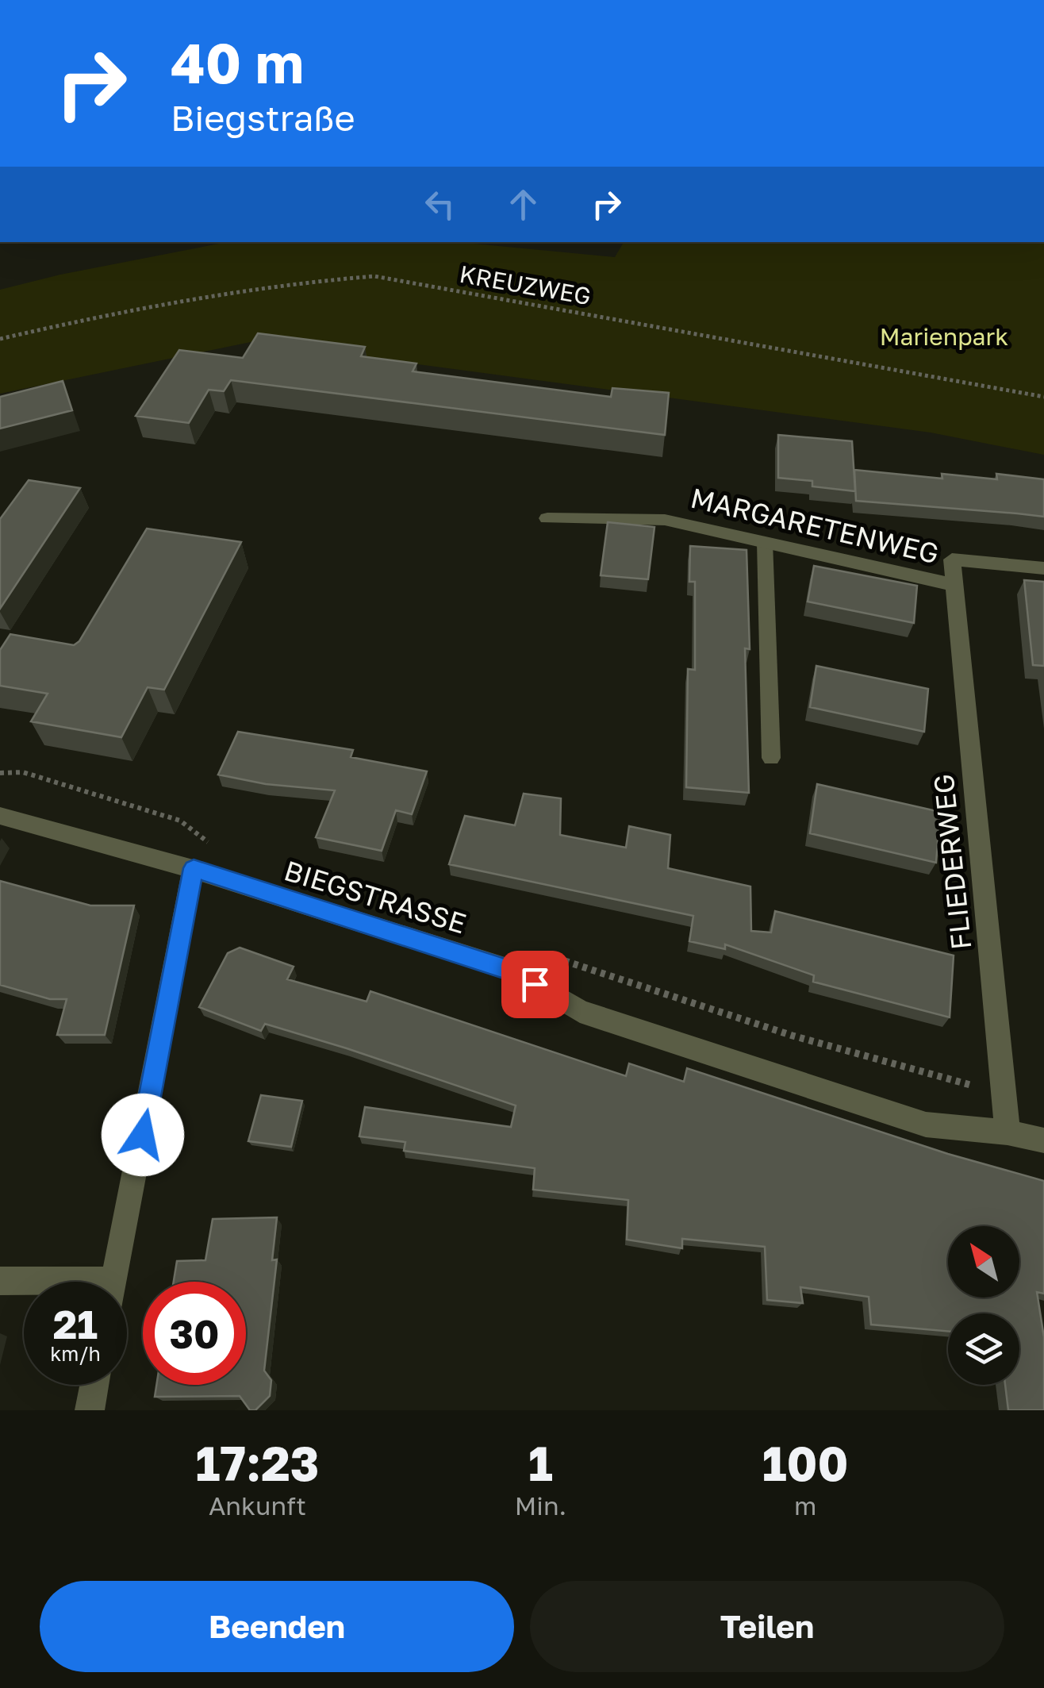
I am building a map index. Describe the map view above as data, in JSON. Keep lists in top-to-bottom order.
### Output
{
  "streets": {
    "street": ["MARGARETENWEG", "FLIEDERWEG", "BIEGSTRASSE"],
    "path": ["KREUZWEG"]
  },
  "crossings": [
    ["MARGARETENWEG", "FLIEDERWEG"],
    ["FLIEDERWEG", "BIEGSTRASSE"]
  ],
  "parks": ["Marienpark"],
  "north": "top left",
  "page": {
    "turn": ["40 m", "Biegstraße"],
    "speed": "21 km/h",
    "limit": "30",
    "eta": [
      "17:23",
      "Ankunft",
      "1",
      "Min.",
      "100",
      "m"
    ],
    "buttons": ["Beenden", "Teilen"]
  }
}
